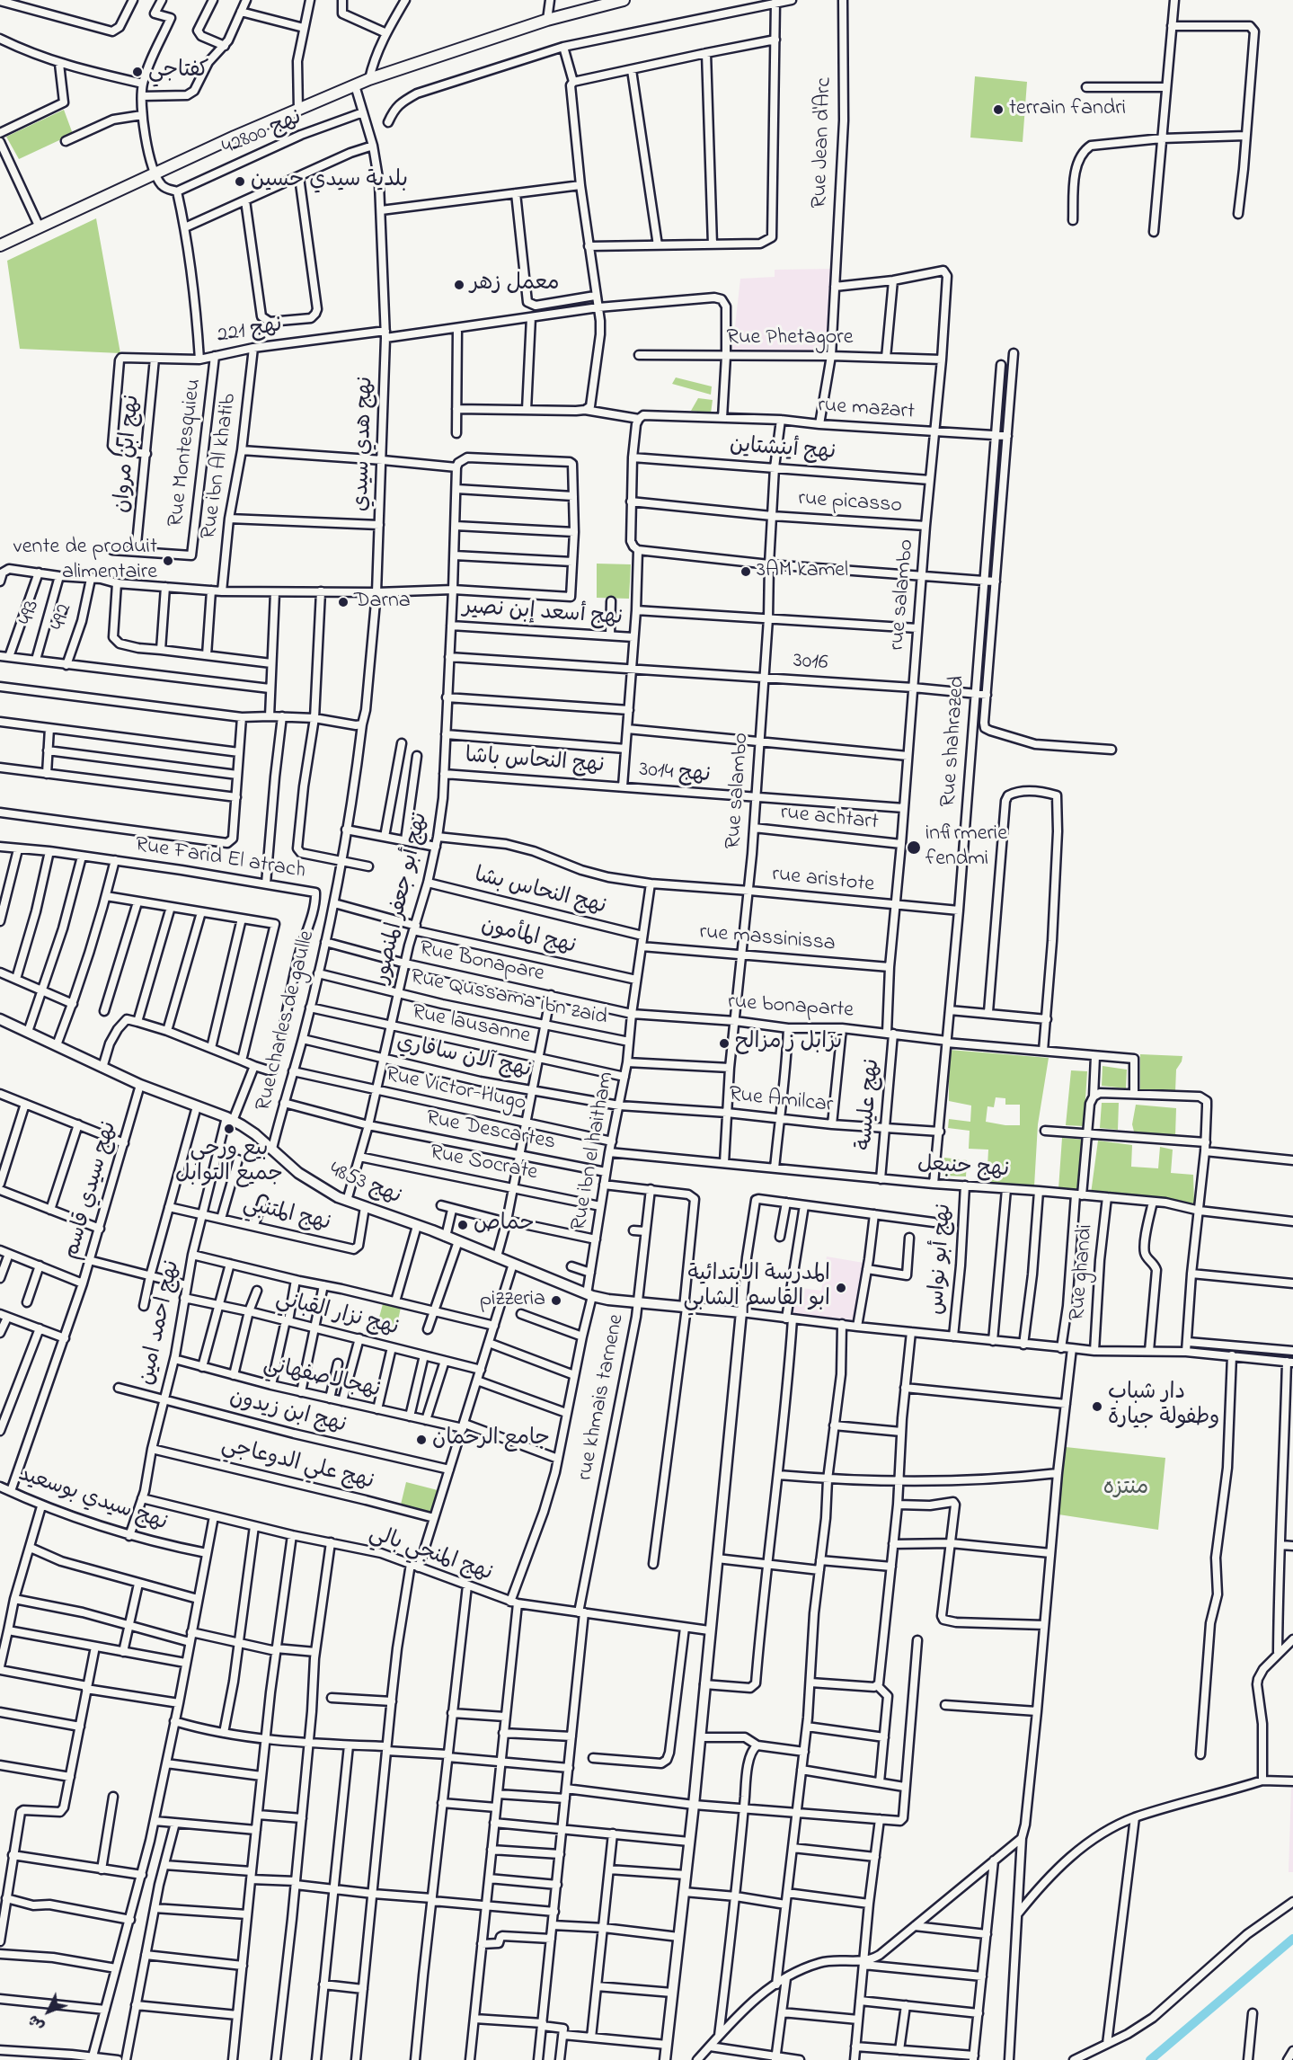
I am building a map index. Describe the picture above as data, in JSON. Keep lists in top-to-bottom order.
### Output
{
  "streets": {
    "street": [
      "نهج 42800",
      "Rue Jean d'Arc",
      "نهج 221",
      "Rue Phetagore",
      "rue mazart",
      "نهج هدي سيدي",
      "نهج أينشتاين",
      "Rue Montesquieu",
      "نهج ابن مروان",
      "Rue ibn Al khatib",
      "rue picasso",
      "rue salambo",
      "493",
      "نهج أسعد إبن نصير",
      "492",
      "3016",
      "Rue shahrazed",
      "نهج النحاس باشا",
      "نهج 3014",
      "Rue salambo",
      "rue achtart",
      "Rue Farid El atrach",
      "rue aristote",
      "نهج النحاس بشا",
      "نهج أبو جعفر المنصور",
      "نهج المأمون",
      "rue massinissa",
      "Rue Bonapare",
      "Rue Qussama ibn zaid",
      "rue bonaparte",
      "Rue charles de gaulle",
      "Rue lausanne",
      "نهج آلان سافاري",
      "Rue Victor-Hugo",
      "Rue Amilcar",
      "نهج عليسة",
      "Rue Descartes",
      "Rue ibn el haitham",
      "Rue Socrate",
      "نهج حنبعل",
      "نهج 4853",
      "نهج سيدي قاسم",
      "نهج المتنبي",
      "نهج أبو نواس",
      "Rue ghandi",
      "نهج نزار القباني",
      "نهج احمد امين",
      "نهجالاصفهاني",
      "rue khmais tarnene",
      "نهج ابن زيدون",
      "نهج علي الدوعاجي",
      "نهج سيدي بوسعيد",
      "نهج المنجي بالي"
    ]
  },
  "crossings": [
    ["نهج 42800", "نهج هدي سيدي"],
    ["Rue Jean d'Arc", "Rue Phetagore"],
    ["Rue Jean d'Arc", "rue mazart"],
    ["Rue Jean d'Arc", "rue salambo"],
    ["نهج 221", "Rue Phetagore"],
    ["نهج 221", "نهج هدي سيدي"],
    ["نهج 221", "Rue Montesquieu"],
    ["نهج 221", "نهج ابن مروان"],
    ["نهج 221", "Rue ibn Al khatib"],
    ["Rue Phetagore", "rue salambo"],
    ["rue mazart", "rue salambo"],
    ["rue mazart", "Rue shahrazed"],
    ["rue mazart", "Rue salambo"],
    ["نهج هدي سيدي", "Rue charles de gaulle"],
    ["نهج أينشتاين", "rue salambo"],
    ["نهج أينشتاين", "Rue salambo"],
    ["Rue Montesquieu", "نهج ابن مروان"],
    ["rue picasso", "rue salambo"],
    ["rue picasso", "Rue salambo"],
    ["rue salambo", "3016"],
    ["rue salambo", "نهج 3014"],
    ["rue salambo", "rue achtart"],
    ["rue salambo", "rue aristote"],
    ["rue salambo", "rue massinissa"],
    ["rue salambo", "rue bonaparte"],
    ["rue salambo", "نهج عليسة"],
    ["نهج أسعد إبن نصير", "نهج أبو جعفر المنصور"],
    ["3016", "Rue shahrazed"],
    ["3016", "Rue salambo"],
    ["3016", "نهج أبو جعفر المنصور"],
    ["Rue shahrazed", "rue aristote"],
    ["Rue shahrazed", "rue bonaparte"],
    ["Rue shahrazed", "Rue Amilcar"],
    ["Rue shahrazed", "نهج حنبعل"],
    ["نهج النحاس باشا", "نهج 3014"],
    ["نهج النحاس باشا", "نهج أبو جعفر المنصور"],
    ["نهج 3014", "Rue salambo"],
    ["Rue salambo", "rue achtart"],
    ["Rue salambo", "rue aristote"],
    ["Rue salambo", "rue massinissa"],
    ["Rue salambo", "rue bonaparte"],
    ["Rue salambo", "Rue Amilcar"],
    ["Rue salambo", "نهج حنبعل"],
    ["rue aristote", "نهج أبو جعفر المنصور"],
    ["rue aristote", "Rue ibn el haitham"],
    ["نهج النحاس بشا", "نهج أبو جعفر المنصور"],
    ["نهج النحاس بشا", "Rue ibn el haitham"],
    ["نهج أبو جعفر المنصور", "نهج المأمون"],
    ["نهج أبو جعفر المنصور", "Rue Bonapare"],
    ["نهج أبو جعفر المنصور", "Rue Qussama ibn zaid"],
    ["نهج أبو جعفر المنصور", "Rue lausanne"],
    ["نهج أبو جعفر المنصور", "نهج آلان سافاري"],
    ["نهج أبو جعفر المنصور", "Rue Victor-Hugo"],
    ["نهج أبو جعفر المنصور", "Rue Descartes"],
    ["نهج أبو جعفر المنصور", "Rue Socrate"],
    ["نهج أبو جعفر المنصور", "نهج 4853"],
    ["نهج المأمون", "Rue charles de gaulle"],
    ["نهج المأمون", "Rue ibn el haitham"],
    ["rue massinissa", "Rue ibn el haitham"],
    ["Rue Bonapare", "rue bonaparte"],
    ["Rue Bonapare", "Rue charles de gaulle"],
    ["Rue Bonapare", "Rue ibn el haitham"],
    ["Rue Qussama ibn zaid", "Rue charles de gaulle"],
    ["Rue Qussama ibn zaid", "Rue ibn el haitham"],
    ["rue bonaparte", "نهج عليسة"],
    ["rue bonaparte", "Rue ibn el haitham"],
    ["Rue charles de gaulle", "Rue lausanne"],
    ["Rue charles de gaulle", "نهج آلان سافاري"],
    ["Rue charles de gaulle", "Rue Victor-Hugo"],
    ["Rue charles de gaulle", "Rue Descartes"],
    ["Rue charles de gaulle", "نهج 4853"],
    ["Rue lausanne", "Rue ibn el haitham"],
    ["نهج آلان سافاري", "Rue Amilcar"],
    ["نهج آلان سافاري", "Rue ibn el haitham"],
    ["Rue Victor-Hugo", "Rue ibn el haitham"],
    ["Rue Amilcar", "نهج عليسة"],
    ["Rue Amilcar", "Rue ibn el haitham"],
    ["نهج عليسة", "نهج حنبعل"],
    ["Rue Descartes", "Rue ibn el haitham"],
    ["Rue ibn el haitham", "Rue Socrate"],
    ["Rue ibn el haitham", "نهج حنبعل"],
    ["Rue ibn el haitham", "نهج 4853"],
    ["Rue ibn el haitham", "نهجالاصفهاني"],
    ["Rue ibn el haitham", "نهج المنجي بالي"],
    ["نهج حنبعل", "نهج أبو نواس"],
    ["نهج حنبعل", "Rue ghandi"],
    ["نهج 4853", "نهج سيدي قاسم"],
    ["نهج 4853", "نهج المتنبي"],
    ["نهج 4853", "نهج احمد امين"],
    ["نهج 4853", "rue khmais tarnene"],
    ["نهج المتنبي", "نهج احمد امين"],
    ["نهج نزار القباني", "نهج احمد امين"],
    ["نهج احمد امين", "نهجالاصفهاني"],
    ["نهج احمد امين", "نهج ابن زيدون"],
    ["نهج احمد امين", "نهج علي الدوعاجي"],
    ["نهج احمد امين", "نهج سيدي بوسعيد"],
    ["نهج احمد امين", "نهج المنجي بالي"],
    ["rue khmais tarnene", "نهج المنجي بالي"]
  ],
  "parks": ["منتزه"],
  "places": [
    "كفتاجي",
    "terrain fandri",
    "بلدية سيدي حسين",
    "معمل زهر",
    "vente de produit alimentaire",
    "3AM kamel",
    "Darna",
    "infirmerie fendmi",
    "تزابل ز مزالح",
    "بيع ورحي جميع التوابل",
    "حماص",
    "المدرسة الابتدائية ابو القاسم الشابي",
    "pizzeria",
    "دار شباب وطفولة جيارة",
    "جامع الرحمان"
  ],
  "north": "bottom left"
}
